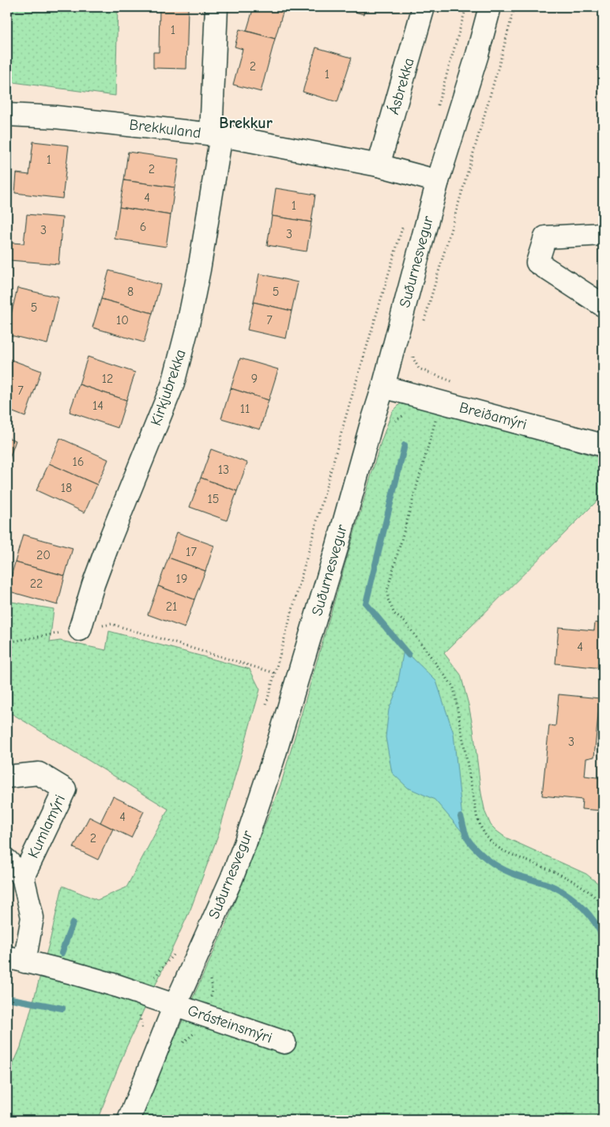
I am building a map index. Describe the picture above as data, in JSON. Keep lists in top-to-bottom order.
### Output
{
  "streets": {
    "street": [
      "Ásbrekka",
      "Brekkuland",
      "Suðurnesvegur",
      "Kirkjubrekka",
      "Breiðamýri",
      "Kumlamýri",
      "Grásteinsmýri"
    ]
  },
  "crossings": [
    ["Ásbrekka", "Brekkuland"],
    ["Brekkuland", "Suðurnesvegur"],
    ["Brekkuland", "Kirkjubrekka"],
    ["Suðurnesvegur", "Breiðamýri"],
    ["Suðurnesvegur", "Kumlamýri"],
    ["Suðurnesvegur", "Grásteinsmýri"],
    ["Kumlamýri", "Grásteinsmýri"]
  ],
  "districts": ["Brekkur"],
  "house_numbers": [
    "1",
    "2",
    "1",
    "1",
    "2",
    "4",
    "1",
    "6",
    "3",
    "3",
    "8",
    "5",
    "5",
    "10",
    "7",
    "12",
    "9",
    "7",
    "14",
    "11",
    "16",
    "13",
    "18",
    "15",
    "17",
    "20",
    "19",
    "22",
    "21",
    "4",
    "3",
    "4",
    "2"
  ]
}
